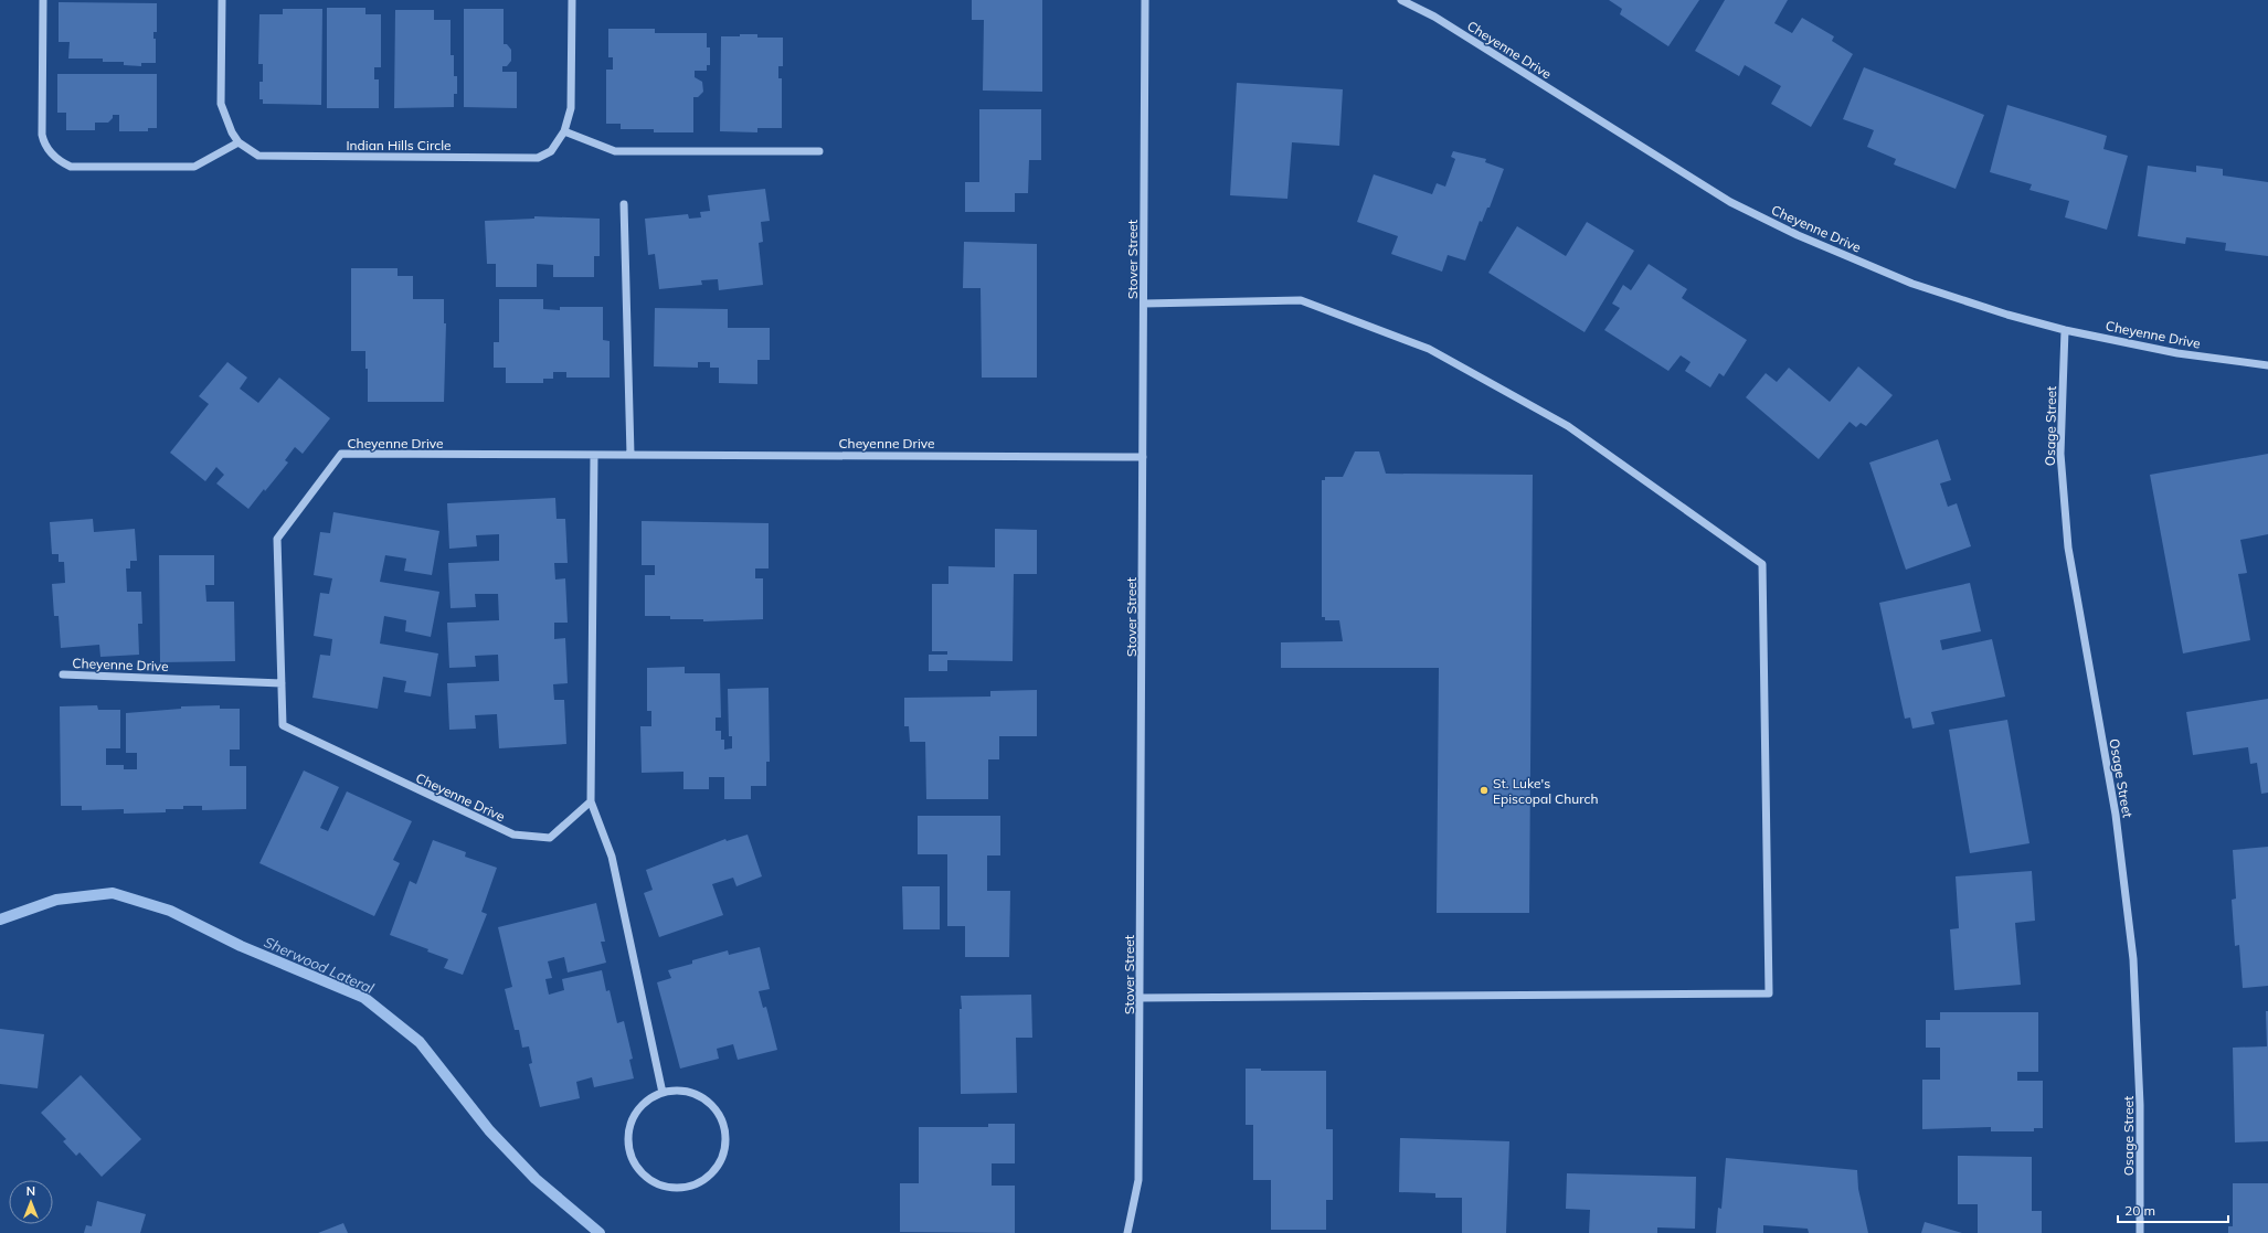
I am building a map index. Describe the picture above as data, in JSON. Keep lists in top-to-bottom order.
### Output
{
  "streets": {
    "street": [
      "Cheyenne Drive",
      "Indian Hills Circle",
      "Stover Street",
      "Osage Street"
    ]
  },
  "crossings": [
    ["Cheyenne Drive", "Stover Street"],
    ["Cheyenne Drive", "Osage Street"]
  ],
  "water": ["Sherwood Lateral"],
  "places": ["St. Luke's Episcopal Church"],
  "scale_bar": "20 m",
  "north": "top"
}
